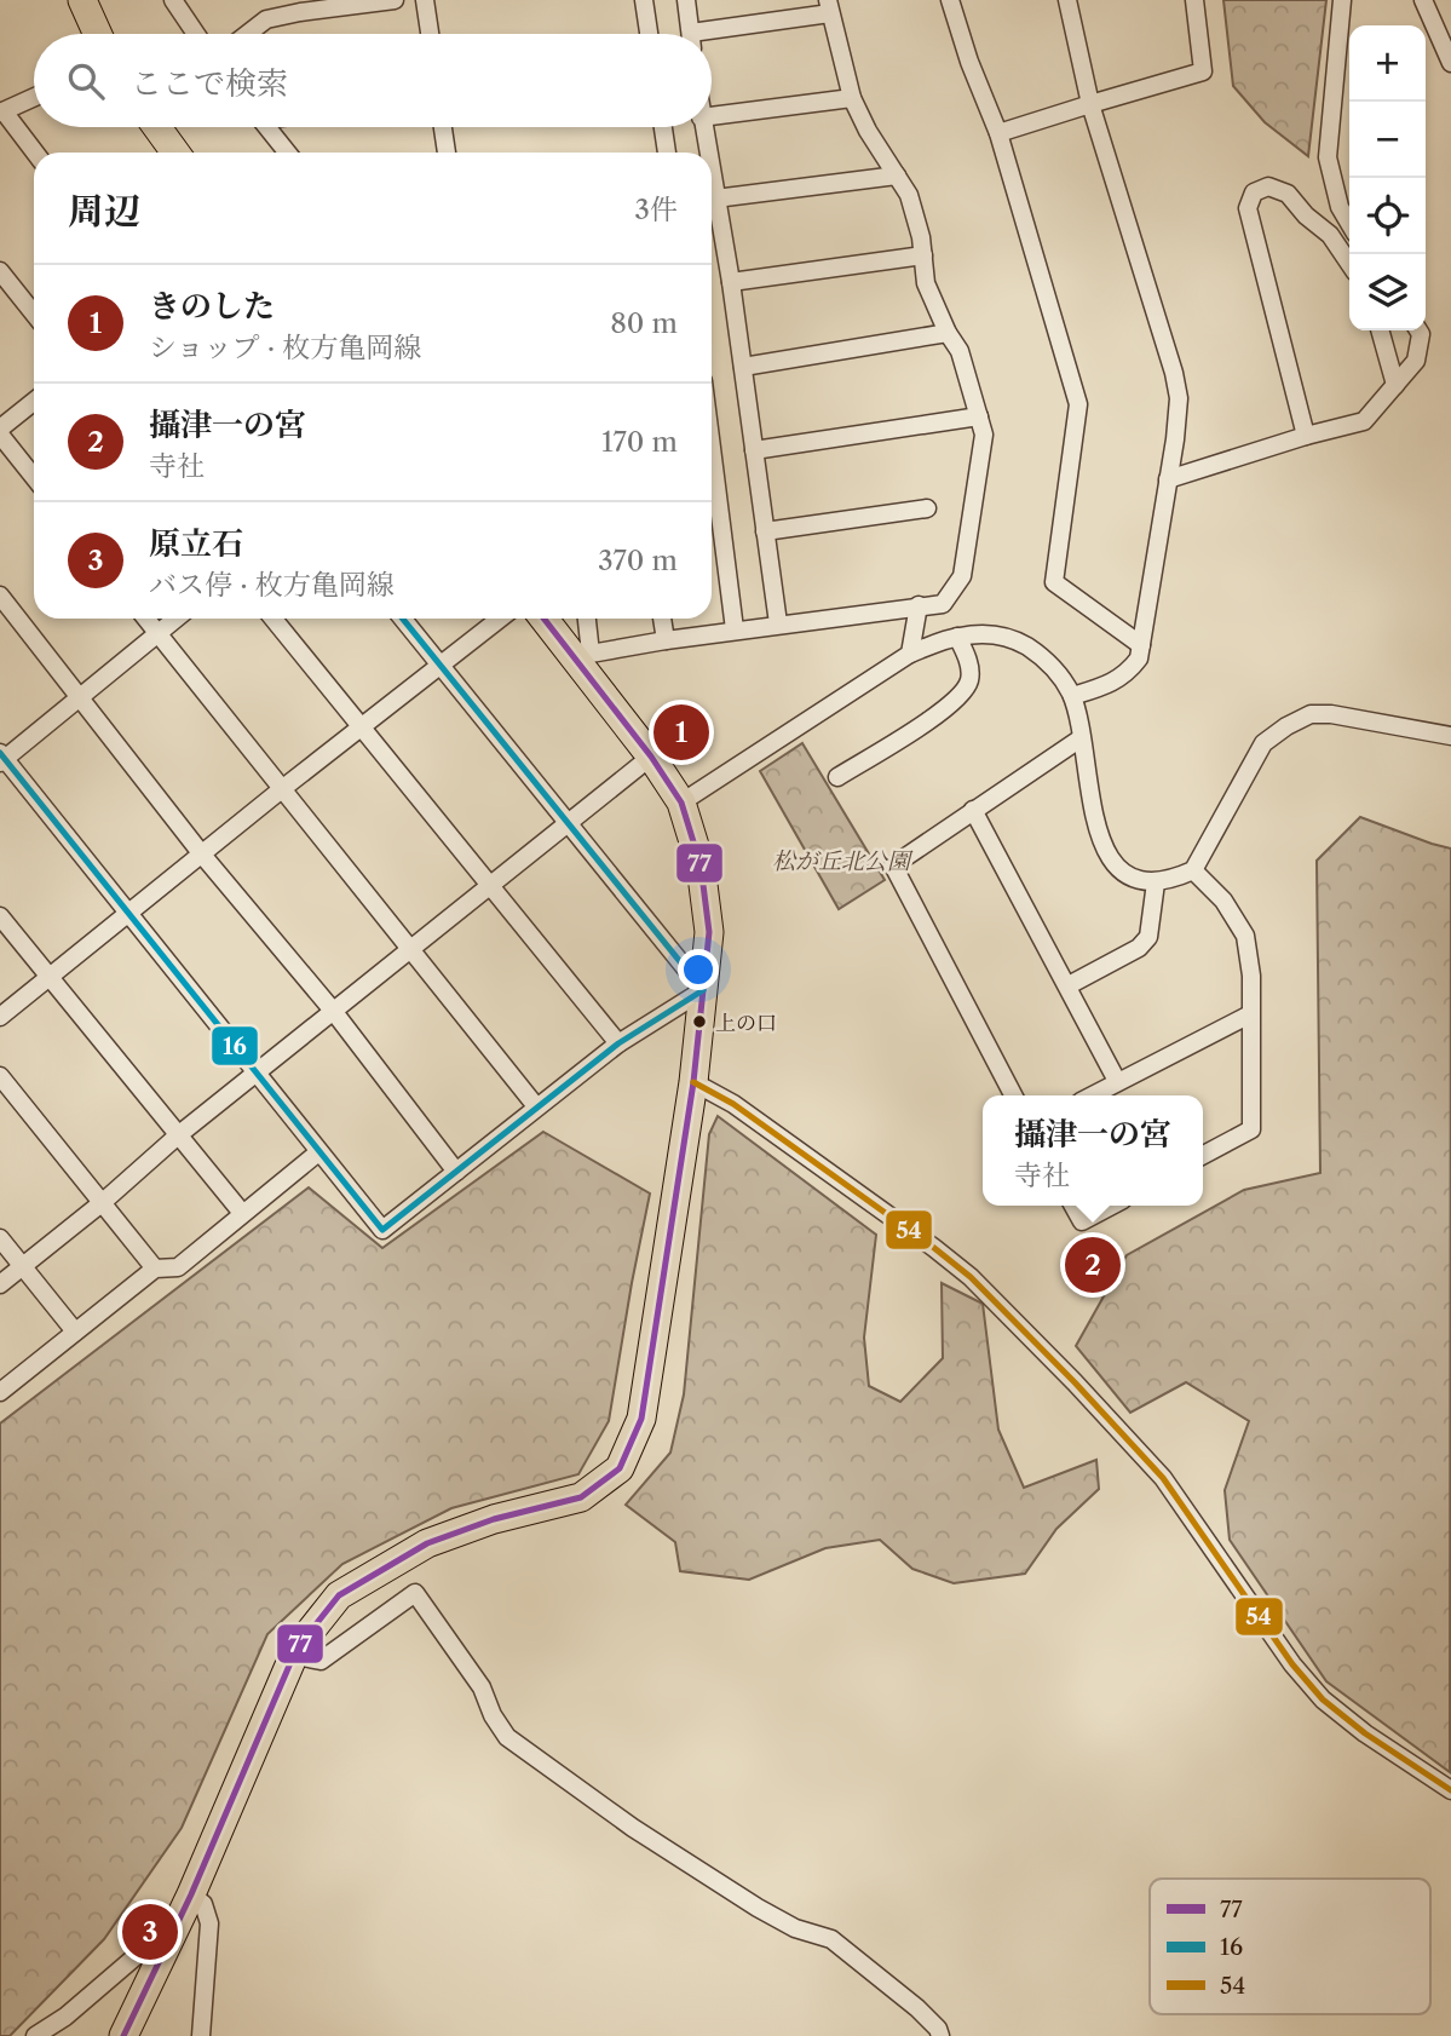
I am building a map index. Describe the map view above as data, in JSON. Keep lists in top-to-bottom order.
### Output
{
  "parks": ["松が丘北公園"],
  "places": ["上の口"],
  "lines": ["transit line 77", "transit line 16", "transit line 54"],
  "legend": ["77", "16", "54"],
  "page": {
    "map_buttons": ["+", "−"],
    "search": "ここで検索",
    "heading": ["周辺", "3件"],
    "list": [
      {
        "mark": "1",
        "name": "きのした",
        "note": "ショップ · 枚方亀岡線",
        "value": "80 m"
      },
      {
        "mark": "2",
        "name": "攝津一の宮",
        "note": "寺社",
        "value": "170 m"
      },
      {
        "mark": "3",
        "name": "原立石",
        "note": "バス停 · 枚方亀岡線",
        "value": "370 m"
      }
    ],
    "pins": ["1", "2", "3"],
    "popup": ["攝津一の宮", "寺社"]
  }
}
